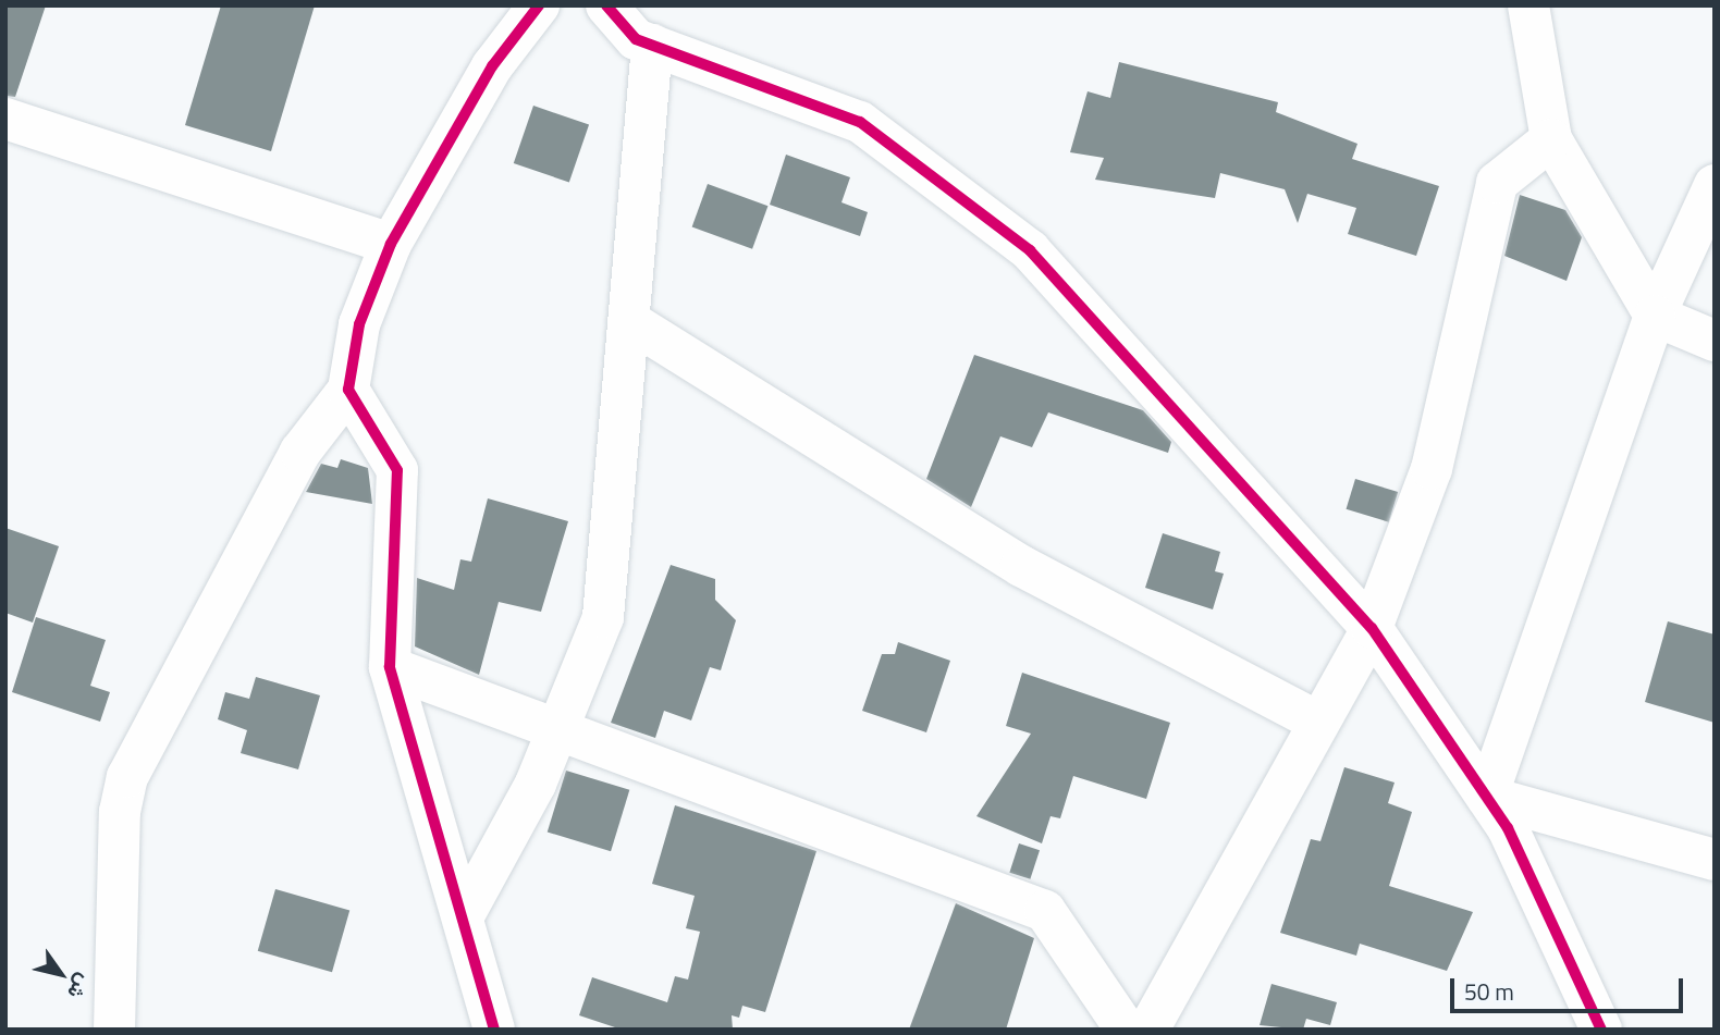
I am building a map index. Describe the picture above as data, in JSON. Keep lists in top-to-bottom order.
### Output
{
  "scale_bar": "50 m",
  "north": "bottom right"
}
